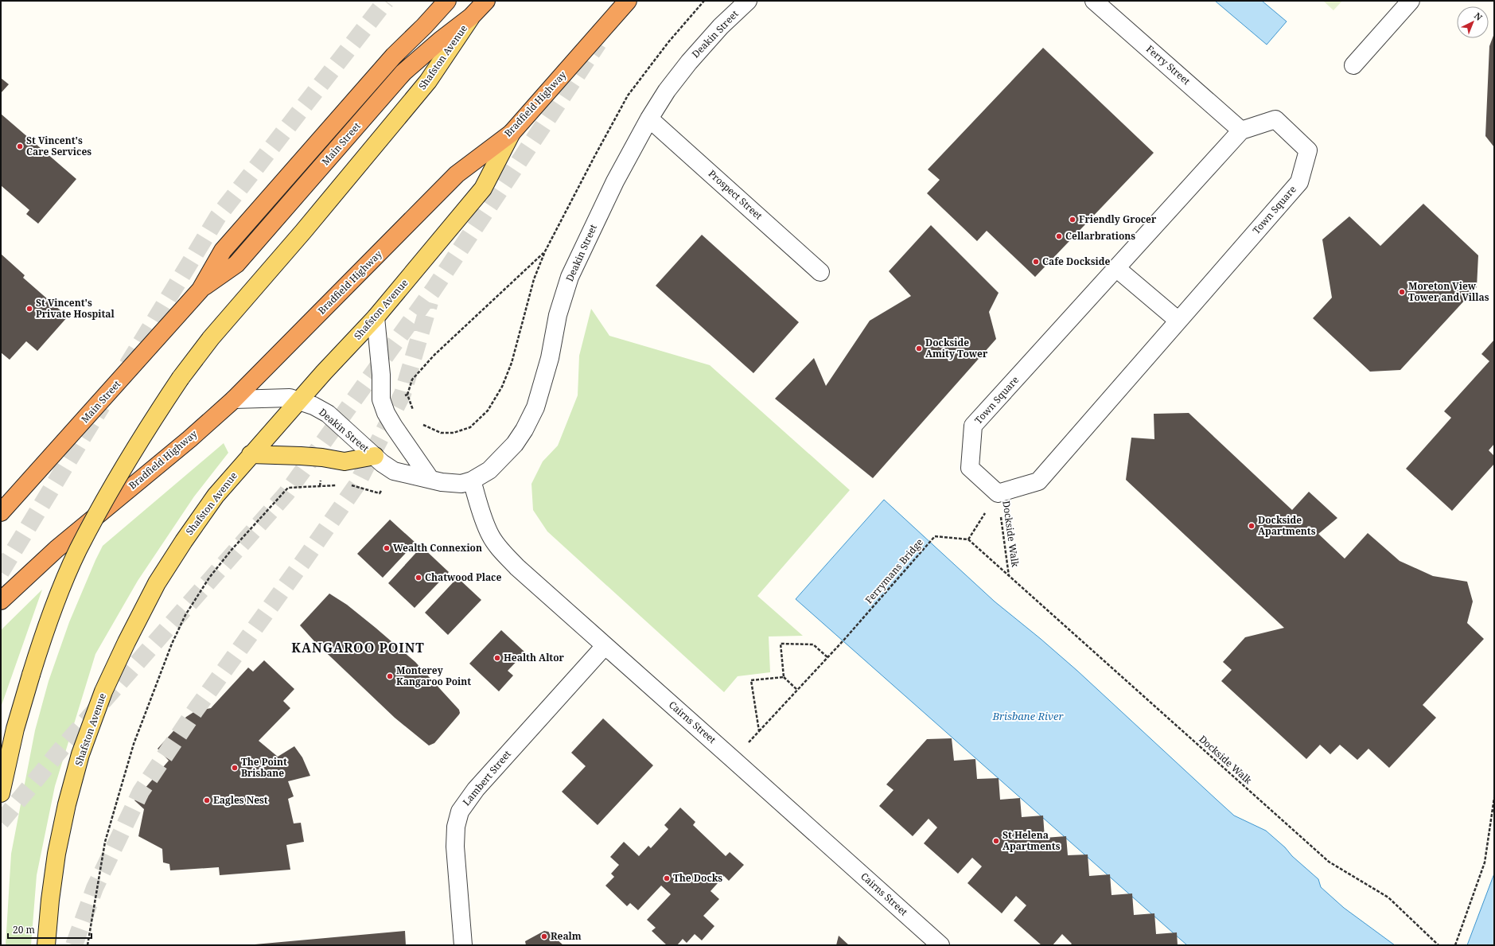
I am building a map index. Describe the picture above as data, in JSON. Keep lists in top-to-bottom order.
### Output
{
  "streets": {
    "highway": ["Bradfield Highway", "Main Street"],
    "main road": ["Shafston Avenue"],
    "street": [
      "Deakin Street",
      "Ferry Street",
      "Prospect Street",
      "Town Square",
      "Cairns Street",
      "Lambert Street"
    ],
    "path": ["Dockside Walk", "Ferrymans Bridge"]
  },
  "crossings": [
    ["Deakin Street", "Shafston Avenue"],
    ["Deakin Street", "Bradfield Highway"],
    ["Deakin Street", "Prospect Street"],
    ["Deakin Street", "Cairns Street"],
    ["Shafston Avenue", "Bradfield Highway"],
    ["Shafston Avenue", "Main Street"],
    ["Ferry Street", "Town Square"],
    ["Town Square", "Dockside Walk"],
    ["Dockside Walk", "Ferrymans Bridge"],
    ["Ferrymans Bridge", "Cairns Street"],
    ["Cairns Street", "Lambert Street"]
  ],
  "districts": ["KANGAROO POINT"],
  "water": ["Brisbane River"],
  "places": [
    "St Vincent's Care Services",
    "Friendly Grocer",
    "Cellarbrations",
    "Cafe Dockside",
    "Moreton View Tower and Villas",
    "St Vincent's Private Hospital",
    "Dockside Amity Tower",
    "Dockside Apartments",
    "Wealth Connexion",
    "Chatwood Place",
    "Health Altor",
    "Monterey Kangaroo Point",
    "The Point Brisbane",
    "Eagles Nest",
    "St Helena Apartments",
    "The Docks",
    "Realm"
  ],
  "scale_bar": "20 m",
  "north": "top right"
}
